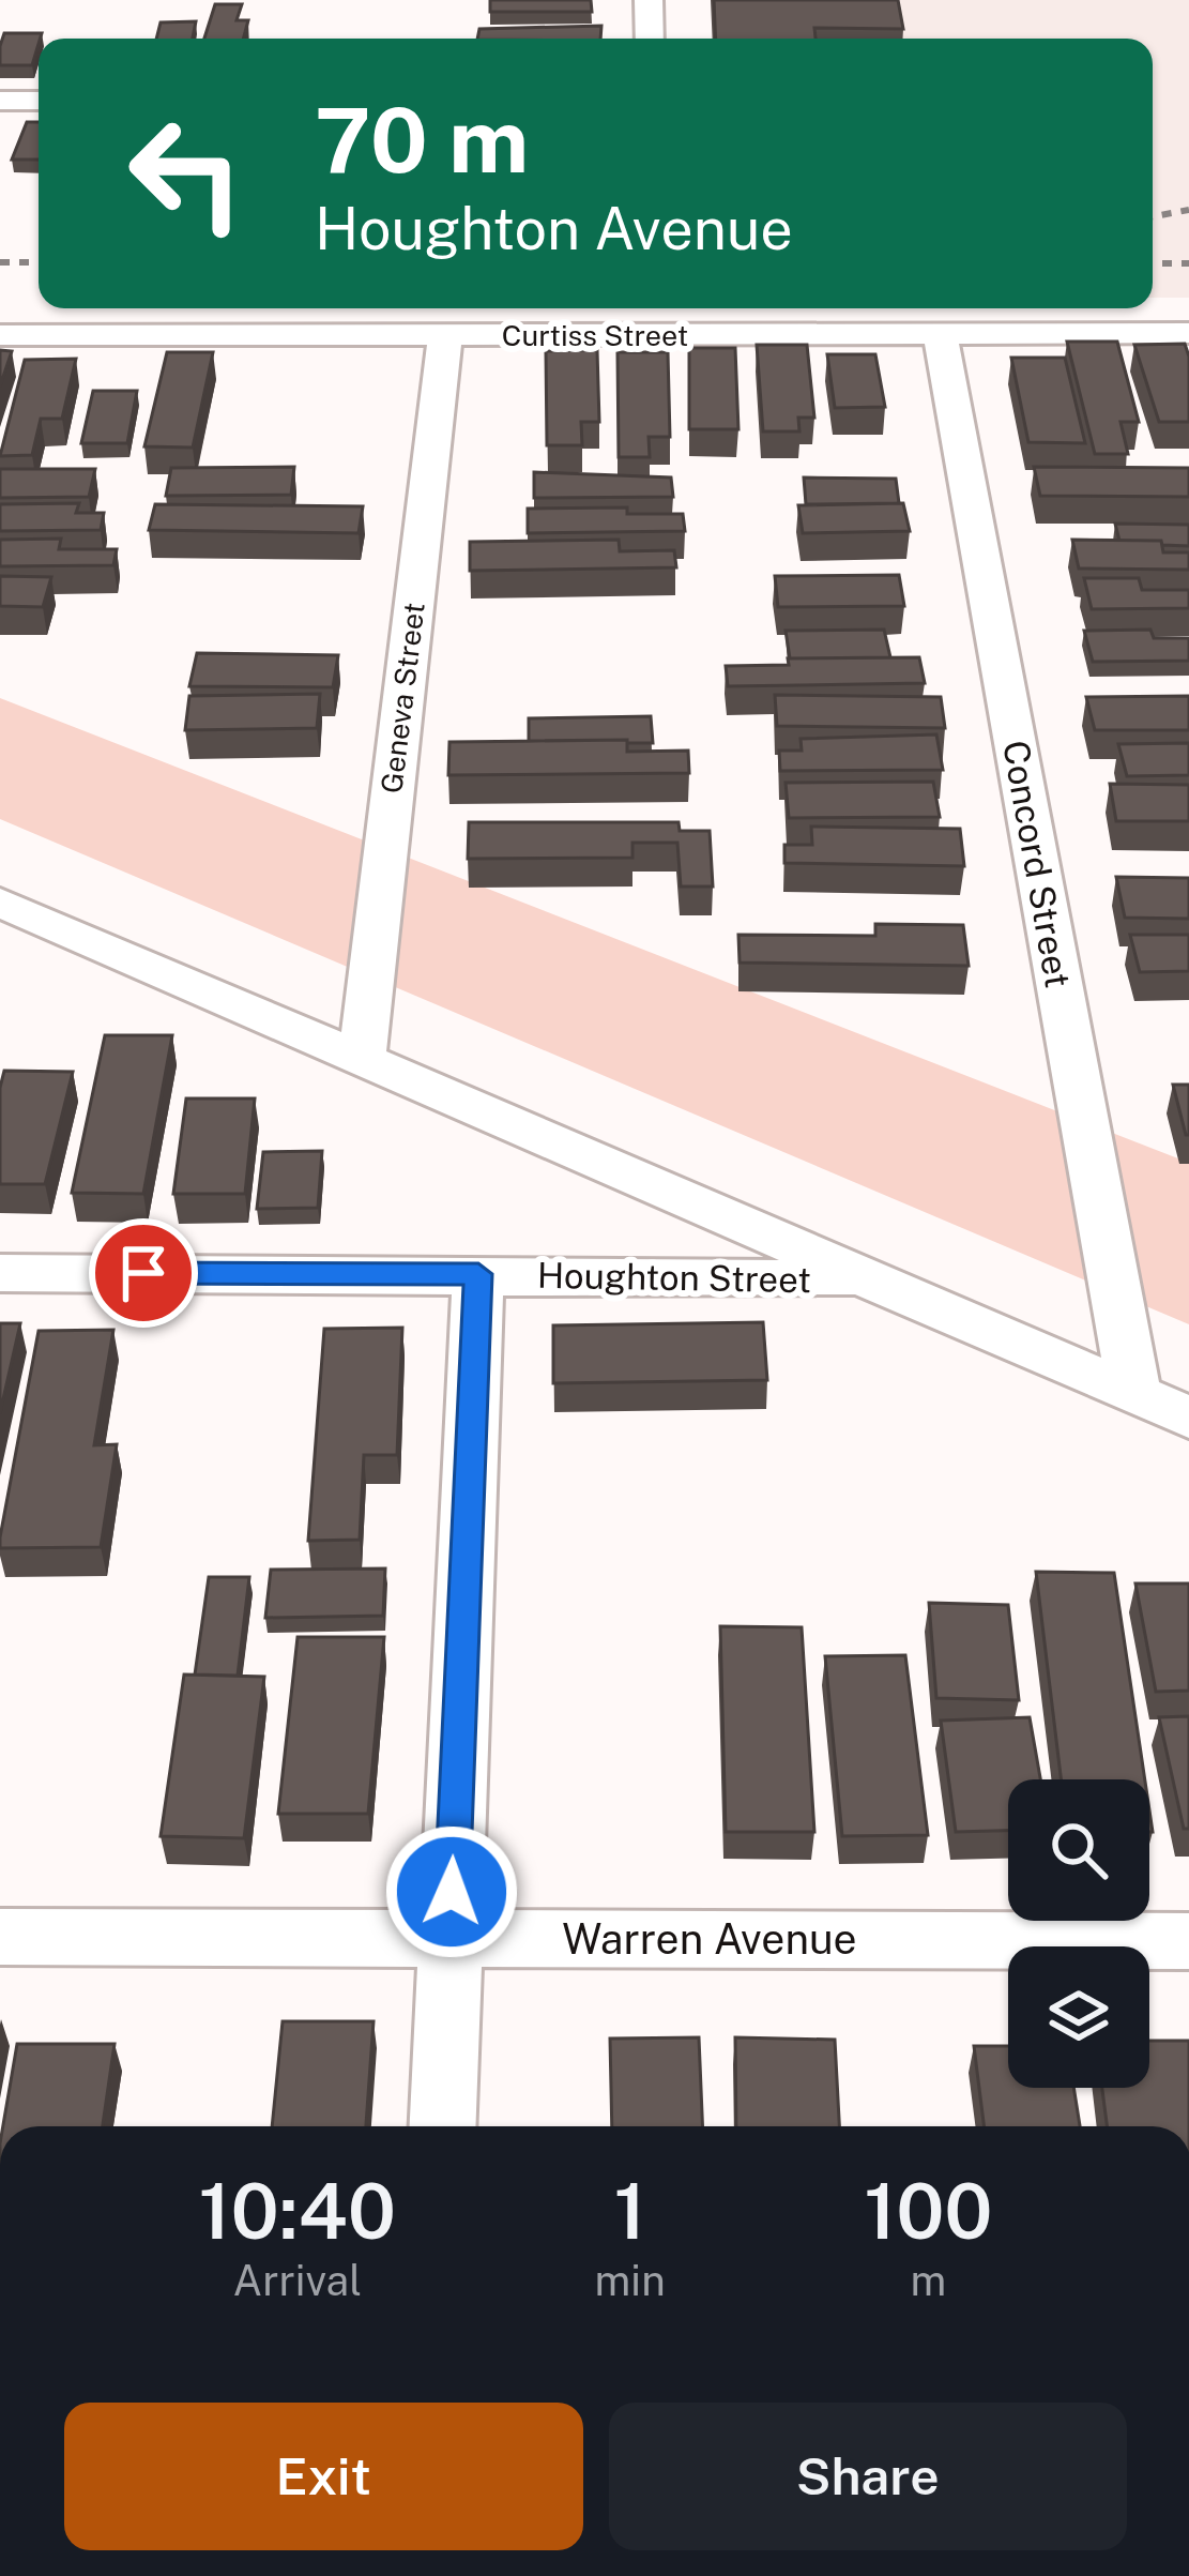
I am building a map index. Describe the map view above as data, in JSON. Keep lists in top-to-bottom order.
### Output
{
  "streets": {
    "street": [
      "Curtiss Street",
      "Geneva Street",
      "Concord Street",
      "Houghton Street",
      "Warren Avenue"
    ]
  },
  "crossings": [
    ["Curtiss Street", "Geneva Street"],
    ["Curtiss Street", "Concord Street"]
  ],
  "page": {
    "turn": ["70 m", "Houghton Avenue"],
    "eta": [
      "10:40",
      "Arrival",
      "1",
      "min",
      "100",
      "m"
    ],
    "buttons": ["Exit", "Share"]
  }
}
